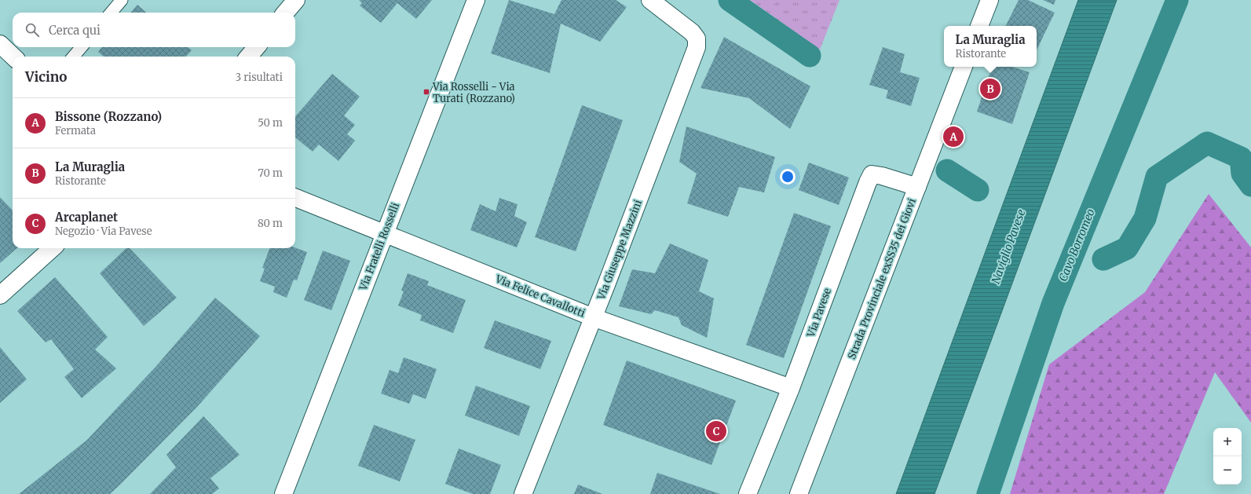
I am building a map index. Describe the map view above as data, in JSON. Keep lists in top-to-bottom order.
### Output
{
  "streets": {
    "street": [
      "Via Fratelli Rosselli",
      "Via Giuseppe Mazzini",
      "Strada Provinciale exSS35 dei Giovi",
      "Via Felice Cavallotti",
      "Via Pavese"
    ]
  },
  "crossings": [
    ["Via Fratelli Rosselli", "Via Felice Cavallotti"],
    ["Via Giuseppe Mazzini", "Via Felice Cavallotti"],
    ["Strada Provinciale exSS35 dei Giovi", "Via Pavese"],
    ["Via Felice Cavallotti", "Via Pavese"]
  ],
  "water": ["Cavo Borromeo", "Naviglio Pavese"],
  "places": {
    "transit": ["Via Rosselli - Via Turati (Rozzano)"]
  },
  "page": {
    "search": "Cerca qui",
    "popup": ["La Muraglia", "Ristorante"],
    "heading": ["Vicino", "3 risultati"],
    "pins": ["B", "A", "C"],
    "list": [
      {
        "mark": "A",
        "name": "Bissone (Rozzano)",
        "note": "Fermata",
        "value": "50 m"
      },
      {
        "mark": "B",
        "name": "La Muraglia",
        "note": "Ristorante",
        "value": "70 m"
      },
      {
        "mark": "C",
        "name": "Arcaplanet",
        "note": "Negozio · Via Pavese",
        "value": "80 m"
      }
    ],
    "map_buttons": ["+", "−"]
  }
}
